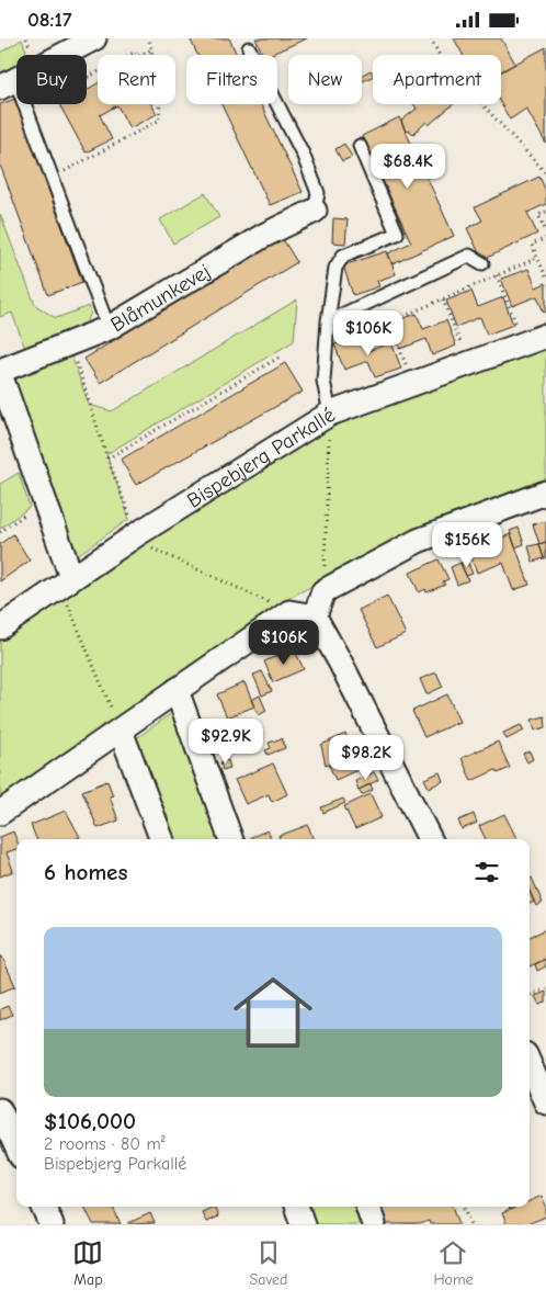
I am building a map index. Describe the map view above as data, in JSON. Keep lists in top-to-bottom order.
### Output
{
  "streets": {
    "street": ["Blåmunkevej", "Bispebjerg Parkallé"]
  },
  "page": {
    "status": "08:17",
    "chip": [
      "Buy",
      "Rent",
      "Filters",
      "New",
      "Apartment"
    ],
    "price": [
      "$68.4K",
      "$106K",
      "$156K",
      "$106K",
      "$92.9K",
      "$98.2K"
    ],
    "heading": "6 homes",
    "list": [
      {
        "name": "$106,000",
        "note": "2 rooms · 80 m² · Bispebjerg Parkallé"
      }
    ],
    "tabs": ["Map", "Saved", "Home"]
  }
}
